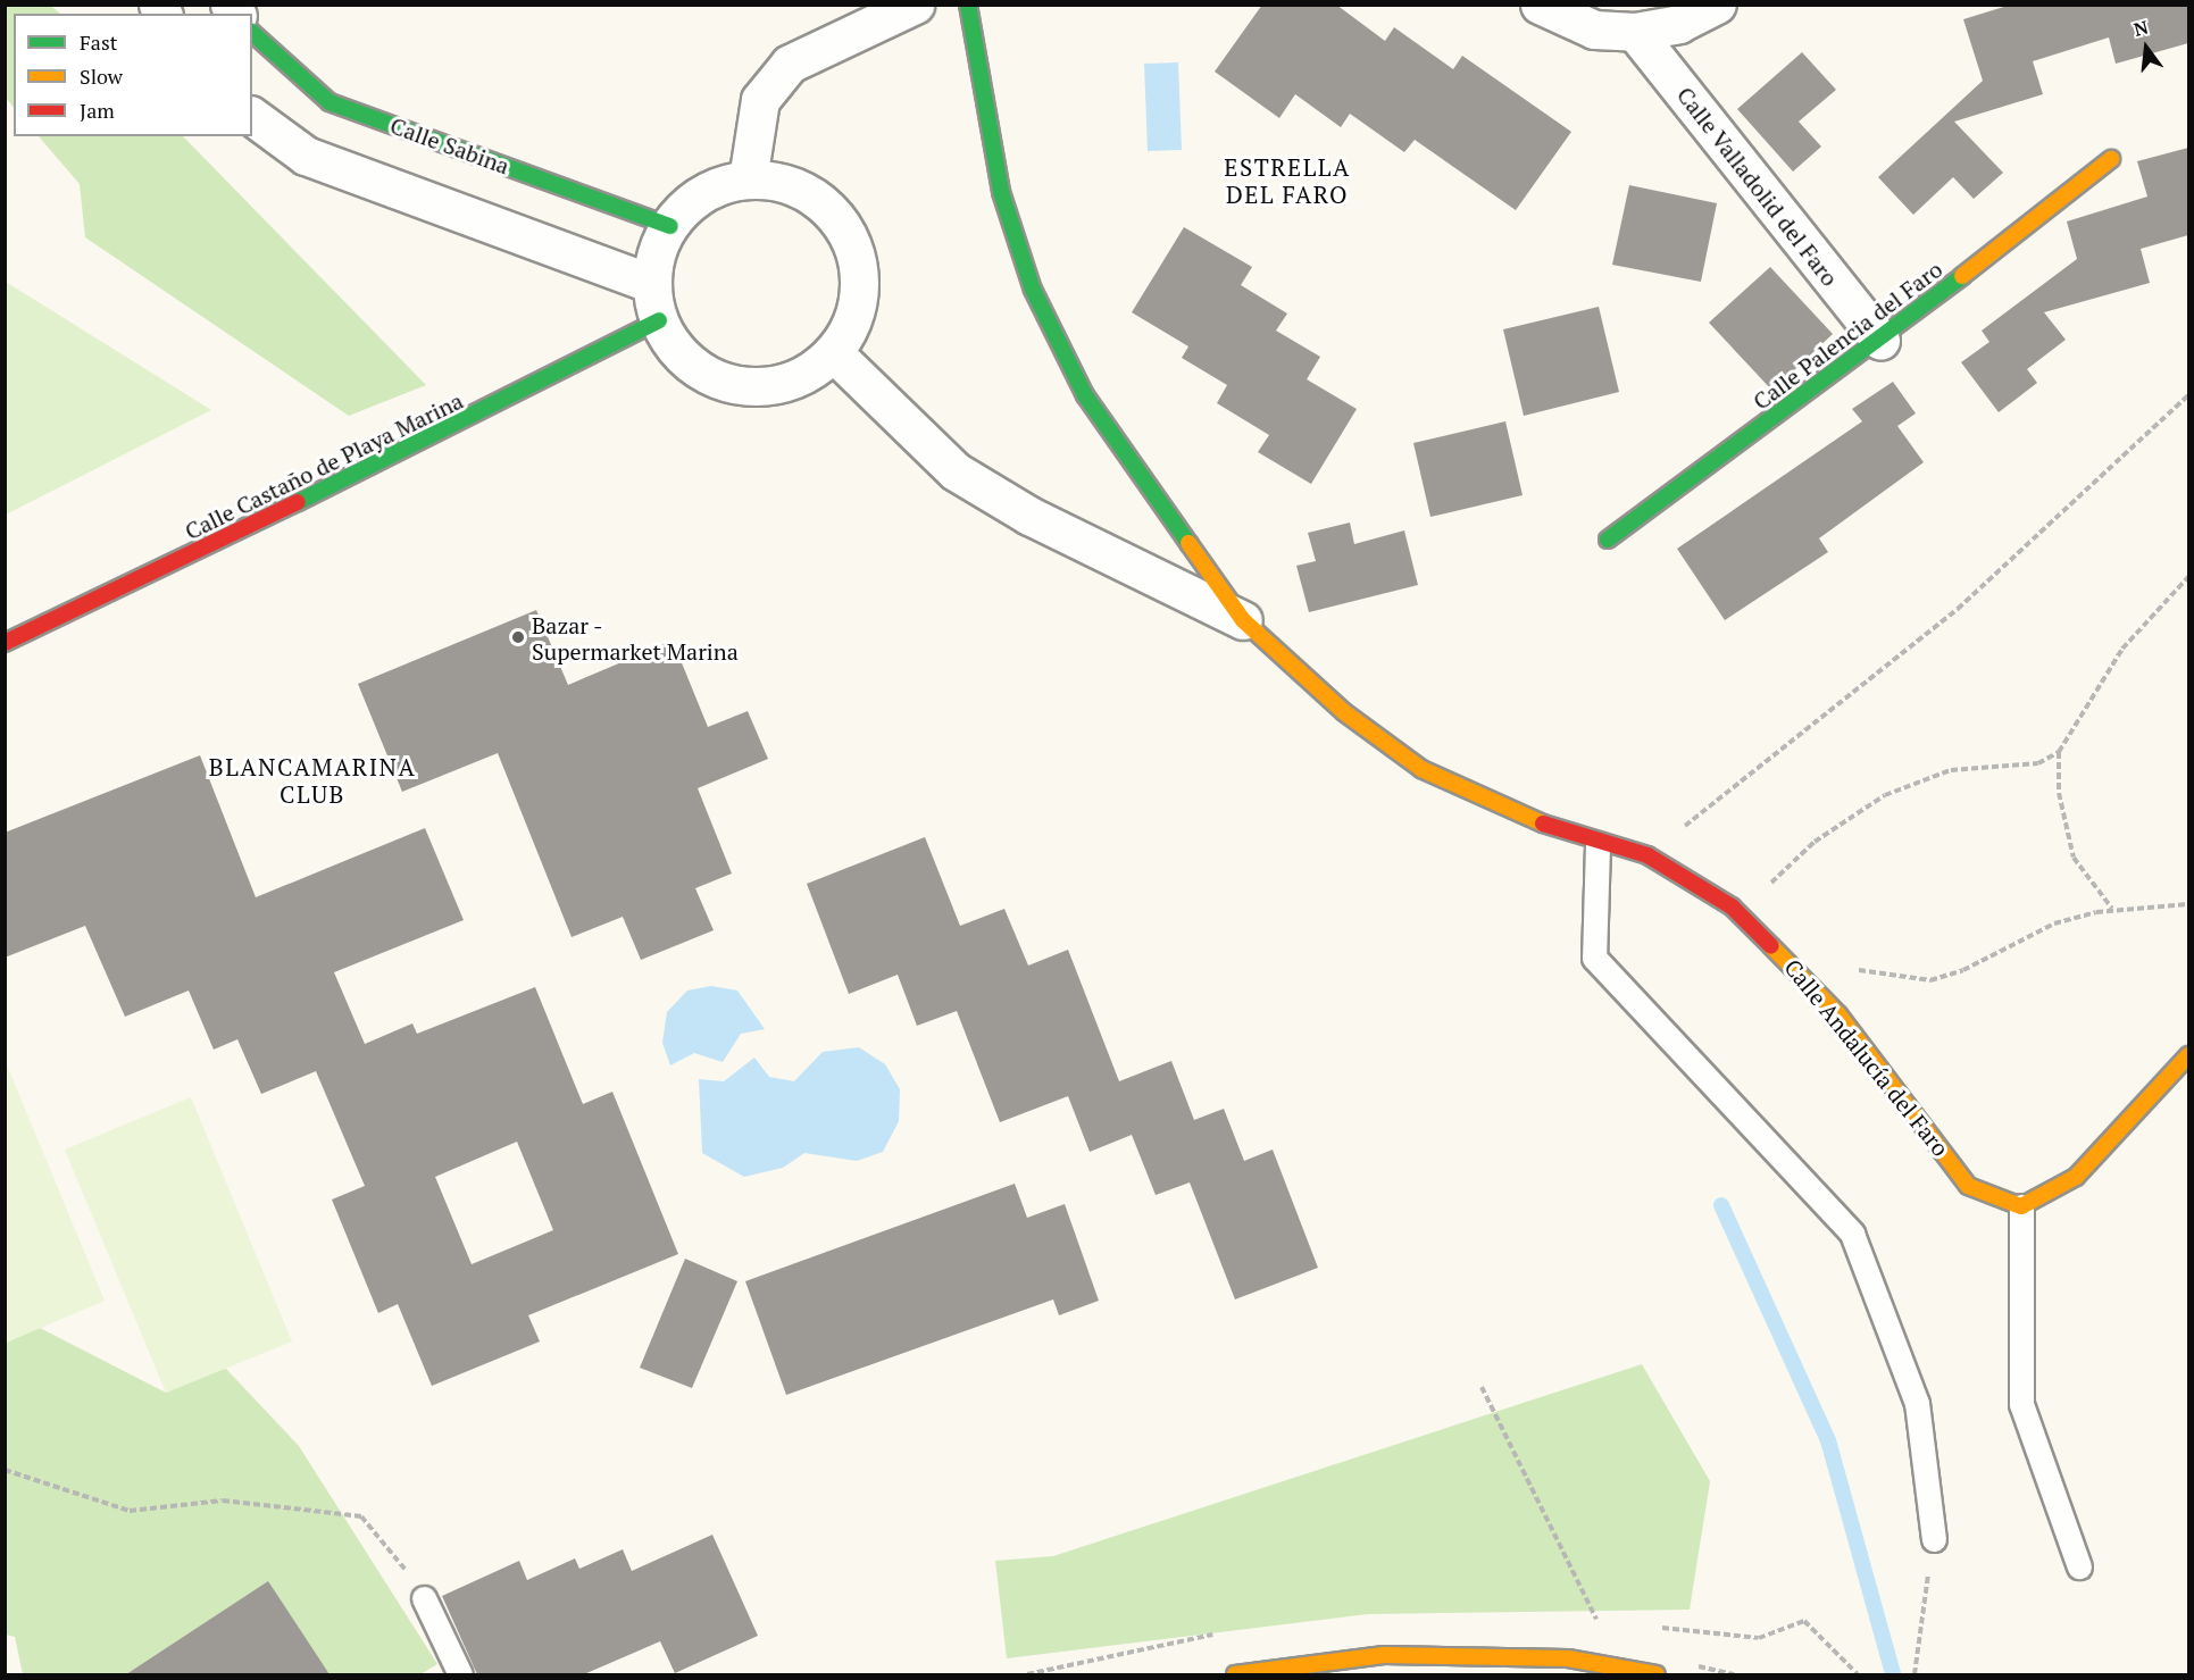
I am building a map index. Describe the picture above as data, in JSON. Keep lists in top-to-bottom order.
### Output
{
  "streets": {
    "main road": [
      "Calle Sabina",
      "Calle Palencia del Faro",
      "Calle Castaño de Playa Marina",
      "Calle Andalucía del Faro"
    ],
    "street": ["Calle Valladolid del Faro"]
  },
  "crossings": [
    ["Calle Sabina", "Calle Castaño de Playa Marina"],
    ["Calle Valladolid del Faro", "Calle Palencia del Faro"]
  ],
  "districts": ["ESTRELLA DEL FARO", "BLANCAMARINA CLUB"],
  "places": ["Bazar - Supermarket Marina"],
  "legend": ["Fast", "Slow", "Jam"],
  "north": "top"
}
